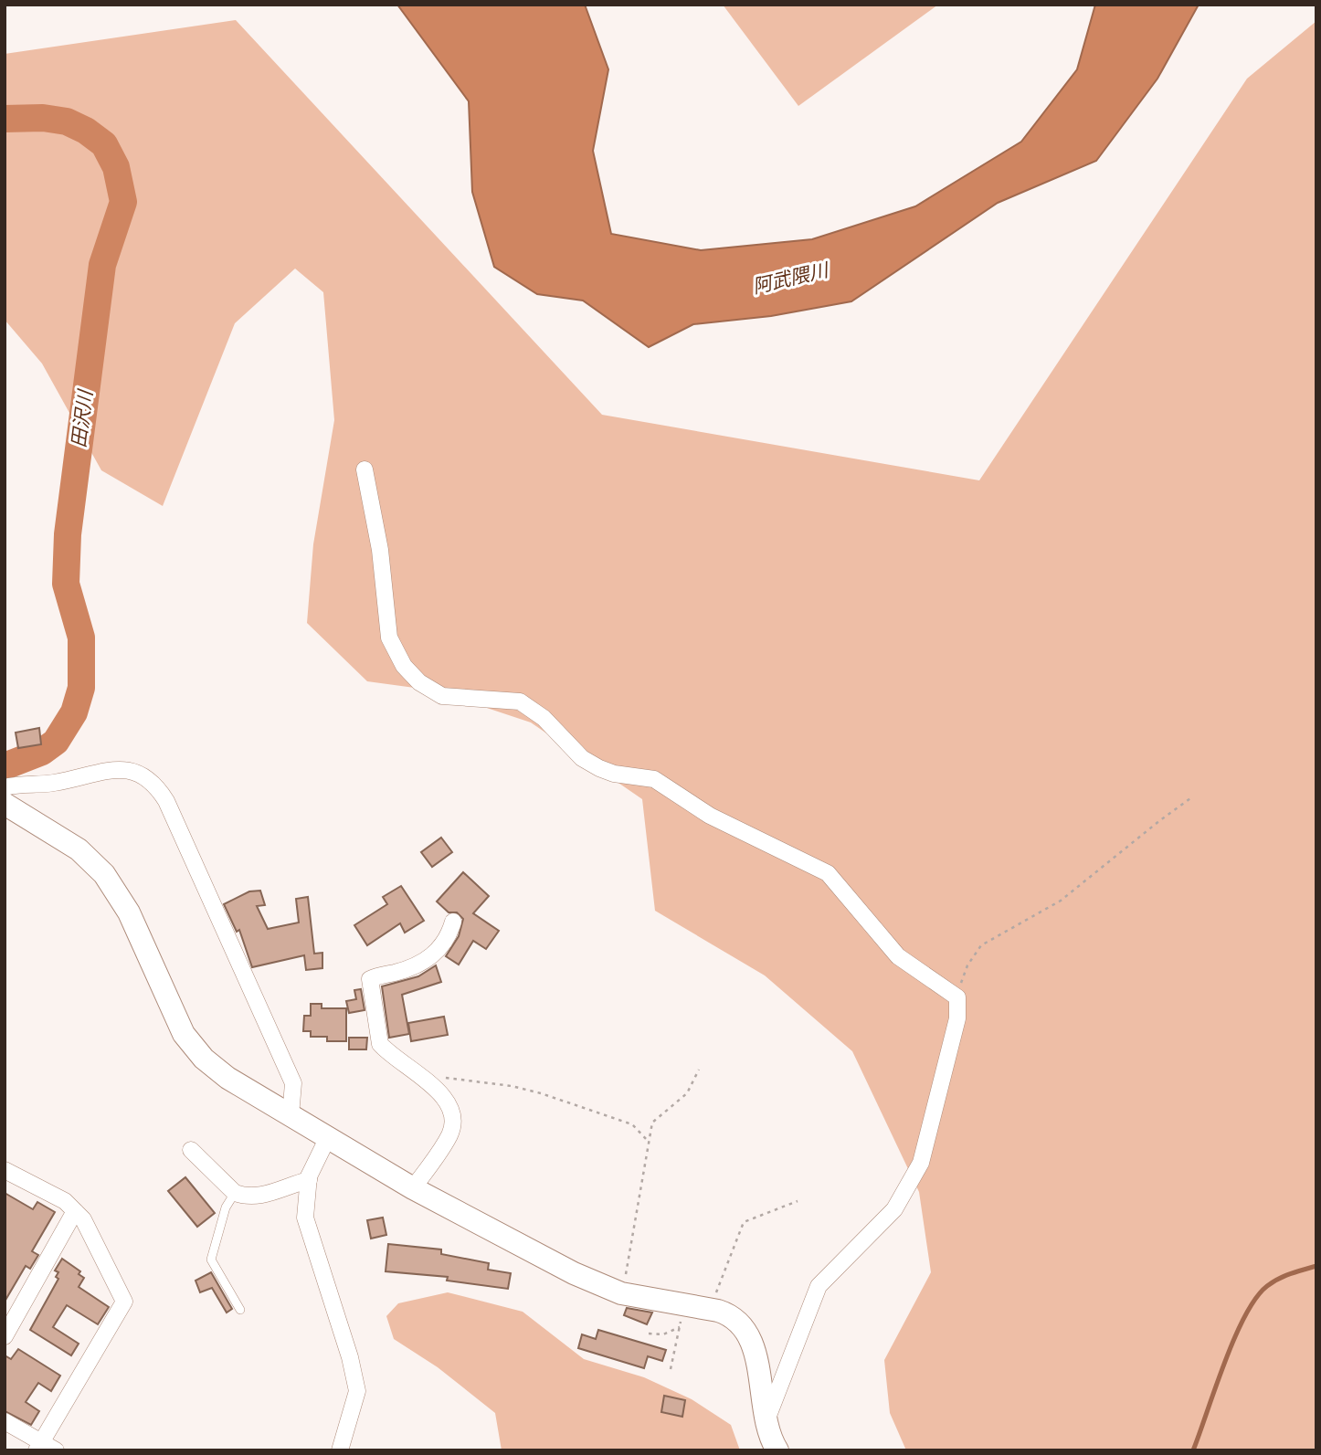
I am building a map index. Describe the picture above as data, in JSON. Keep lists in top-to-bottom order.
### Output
{
  "water": ["阿武隈川", "田沢川"]
}
